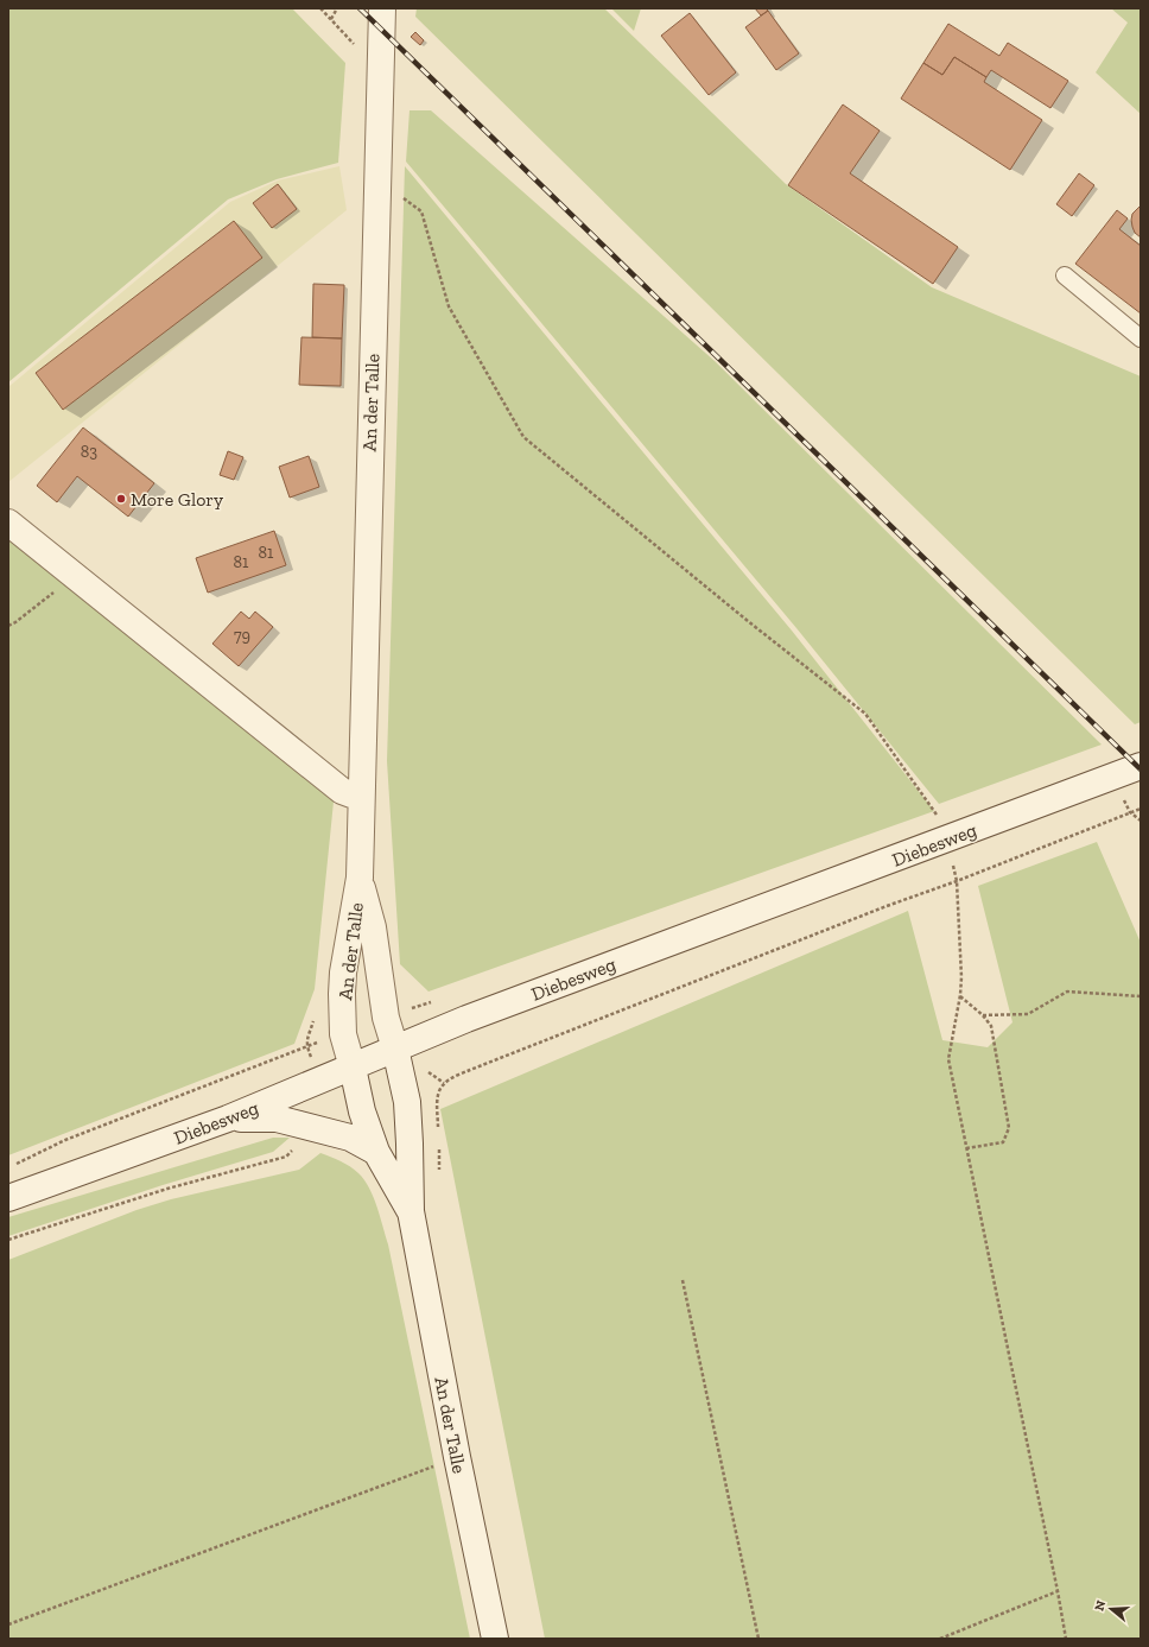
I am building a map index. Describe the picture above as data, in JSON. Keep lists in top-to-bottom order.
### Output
{
  "streets": {
    "street": ["An der Talle", "Diebesweg"]
  },
  "crossings": [
    ["An der Talle", "Diebesweg"]
  ],
  "places": ["More Glory"],
  "house_numbers": [
    "83",
    "81",
    "81",
    "79"
  ],
  "north": "left"
}
